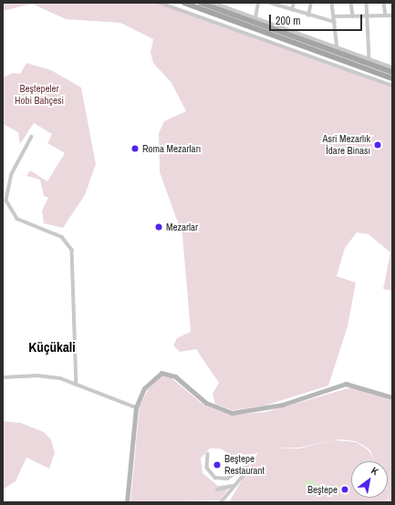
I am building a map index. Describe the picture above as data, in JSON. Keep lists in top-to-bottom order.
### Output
{
  "districts": ["Küçükali"],
  "parks": ["Beştepeler Hobi Bahçesi"],
  "places": [
    "Asri Mezarlık İdare Binası",
    "Roma Mezarları",
    "Mezarlar",
    "Beştepe Restaurant",
    "Beştepe"
  ],
  "scale_bar": "200 m",
  "north": "top right"
}
